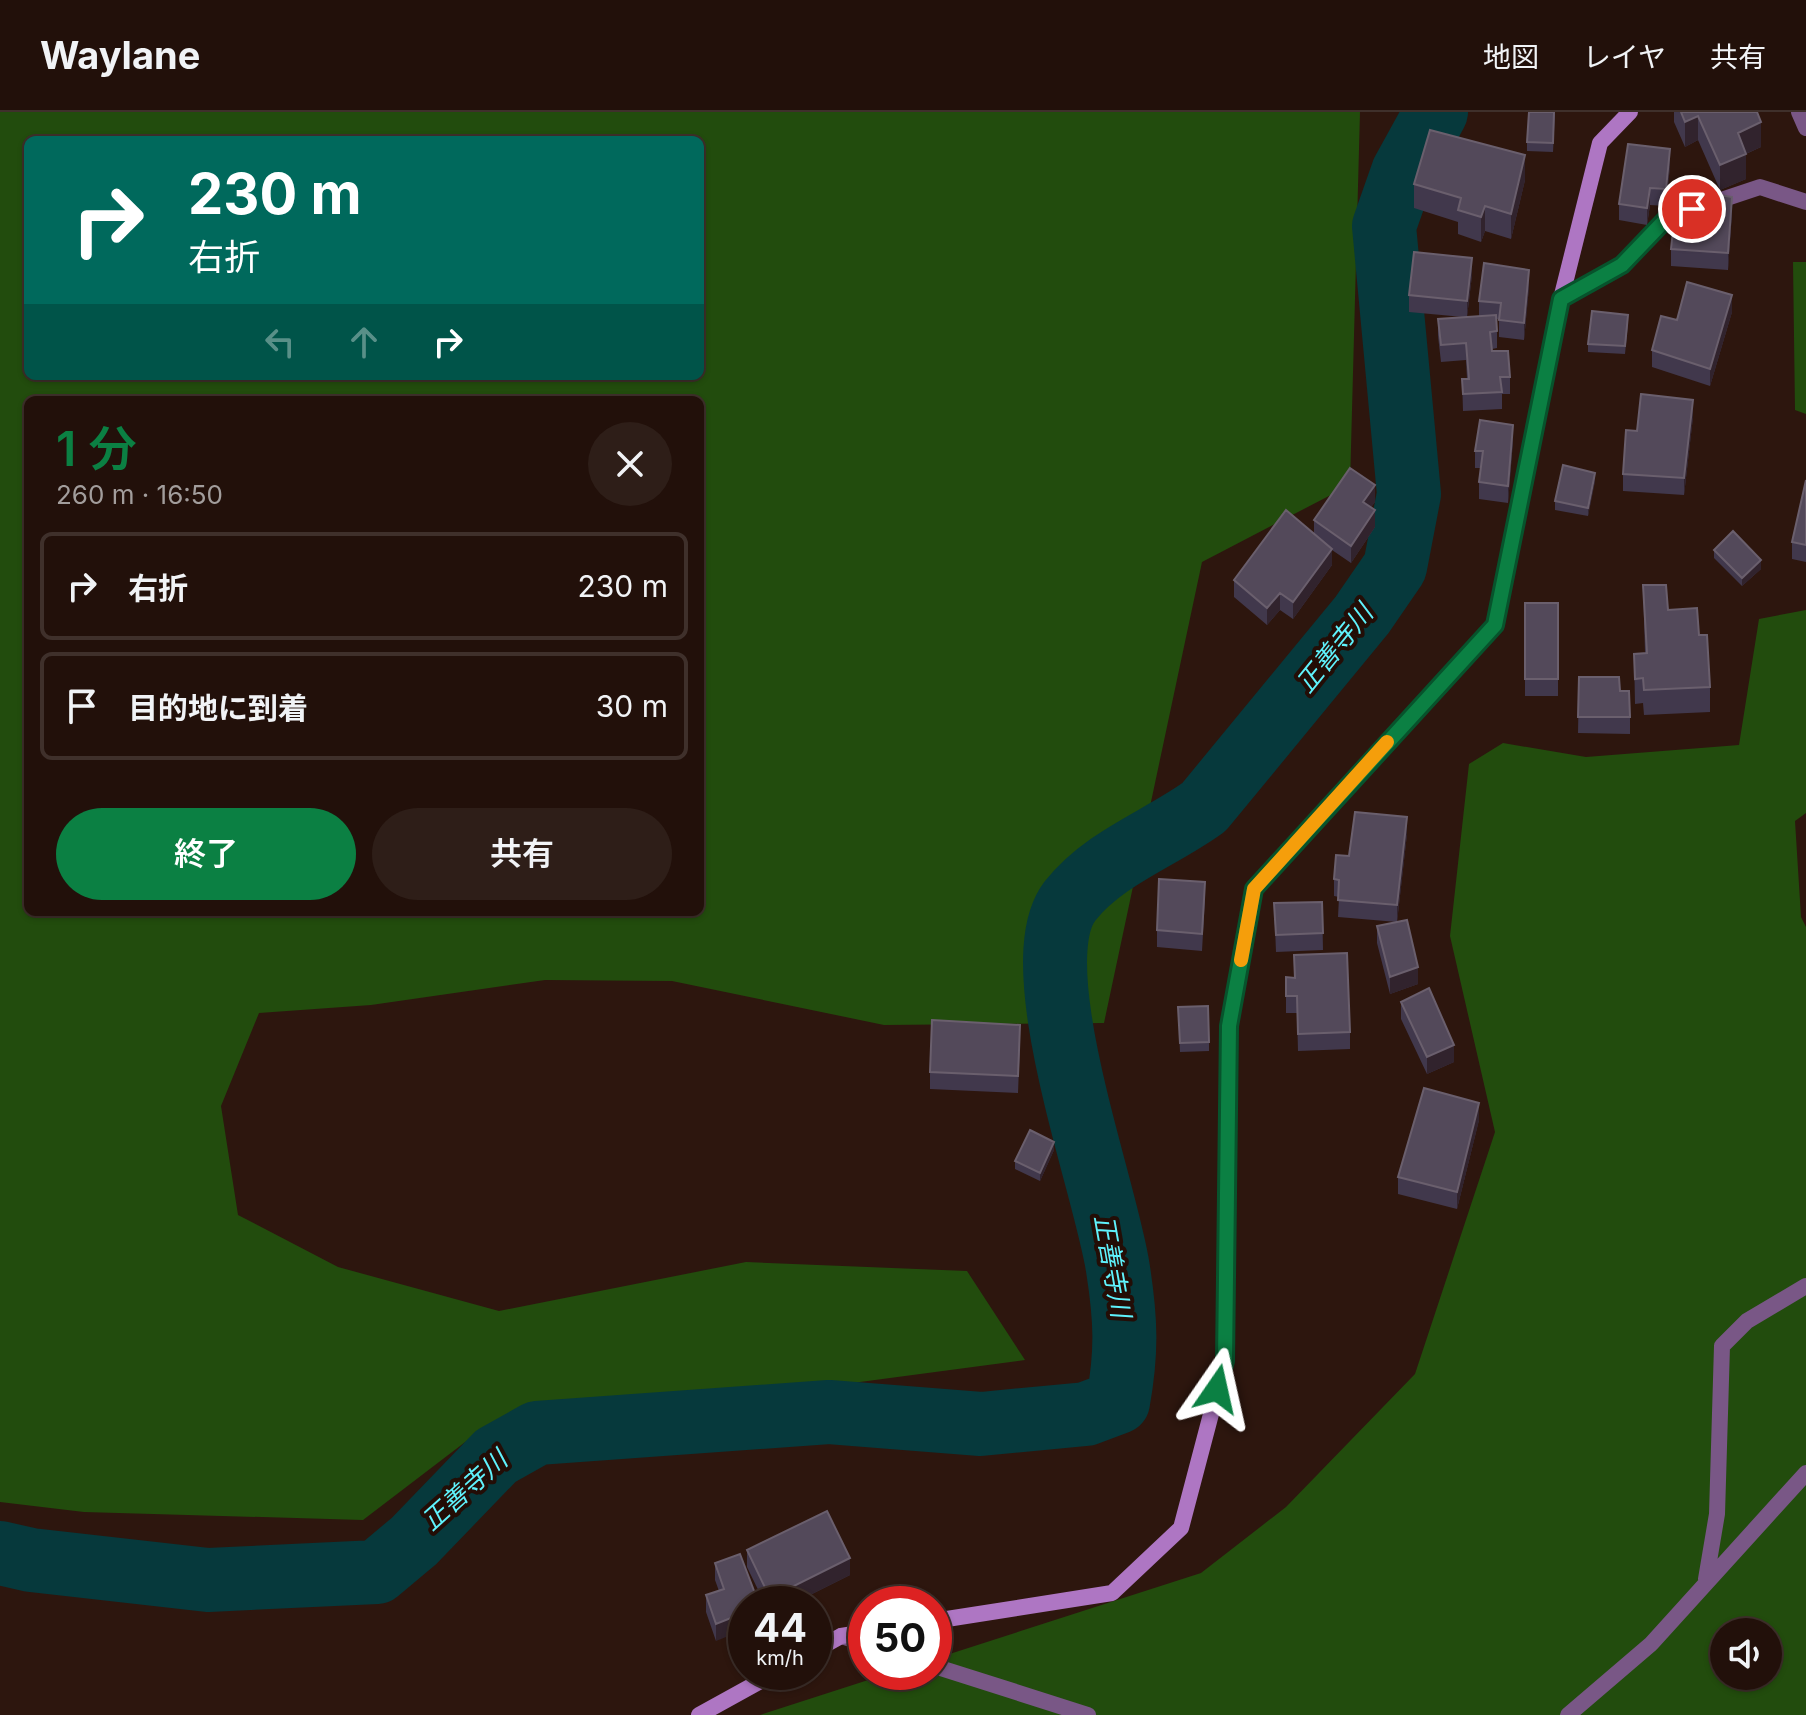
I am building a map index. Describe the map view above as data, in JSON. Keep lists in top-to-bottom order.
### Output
{
  "water": ["正善寺川"],
  "page": {
    "header": "Waylane",
    "nav": ["地図", "レイヤ", "共有"],
    "turn": ["230 m", "右折"],
    "heading": ["1 分", "260 m · 16:50"],
    "list": [
      {
        "name": "右折",
        "value": "230 m"
      },
      {
        "name": "目的地に到着",
        "value": "30 m"
      }
    ],
    "buttons": ["終了", "共有"],
    "speed": "44 km/h",
    "limit": "50"
  }
}
